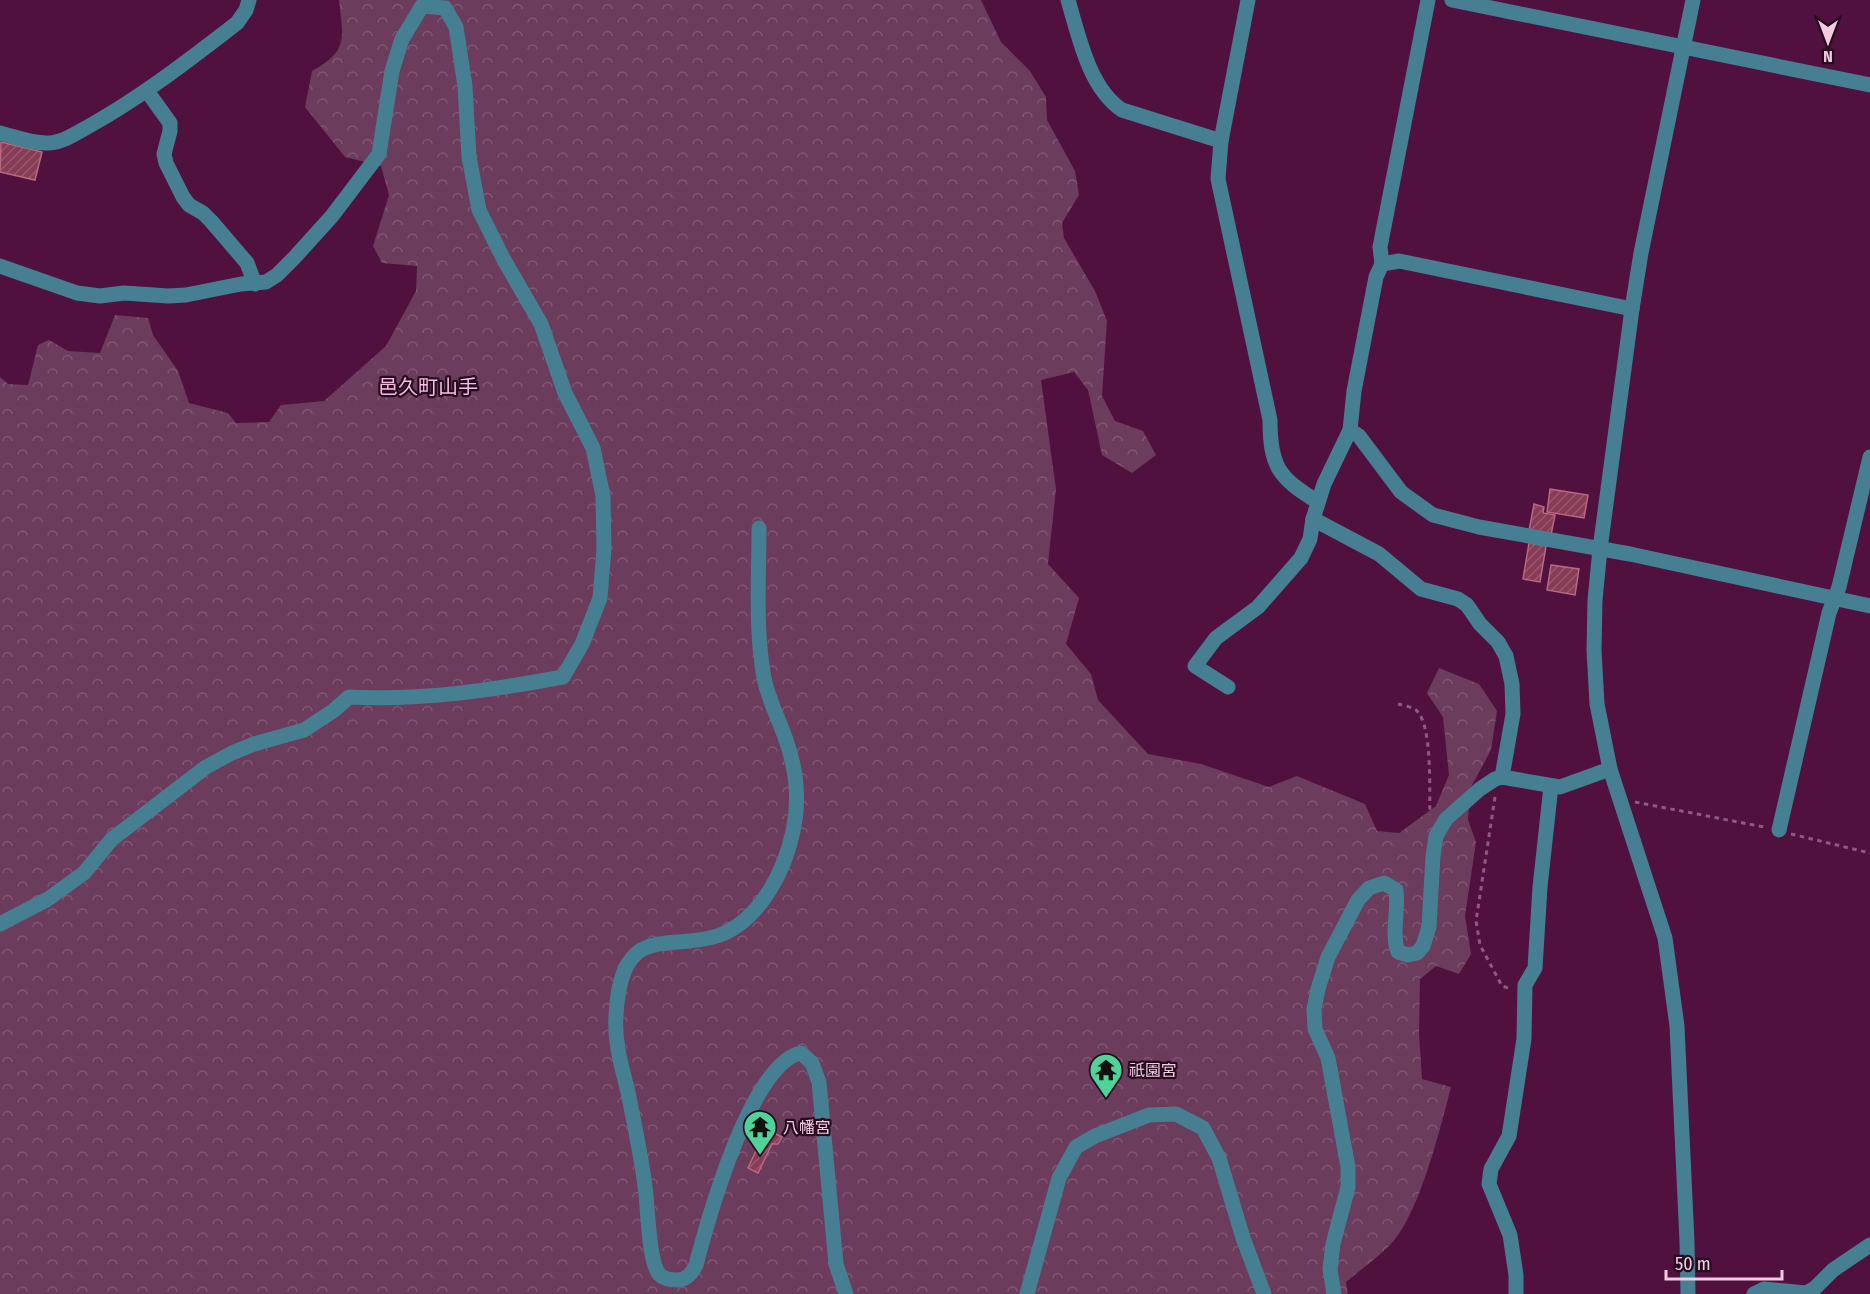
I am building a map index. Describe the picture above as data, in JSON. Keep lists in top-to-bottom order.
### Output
{
  "districts": ["邑久町山手"],
  "places": {
    "temple": ["祇園宮", "八幡宮"]
  },
  "scale_bar": "50 m",
  "north": "bottom"
}
